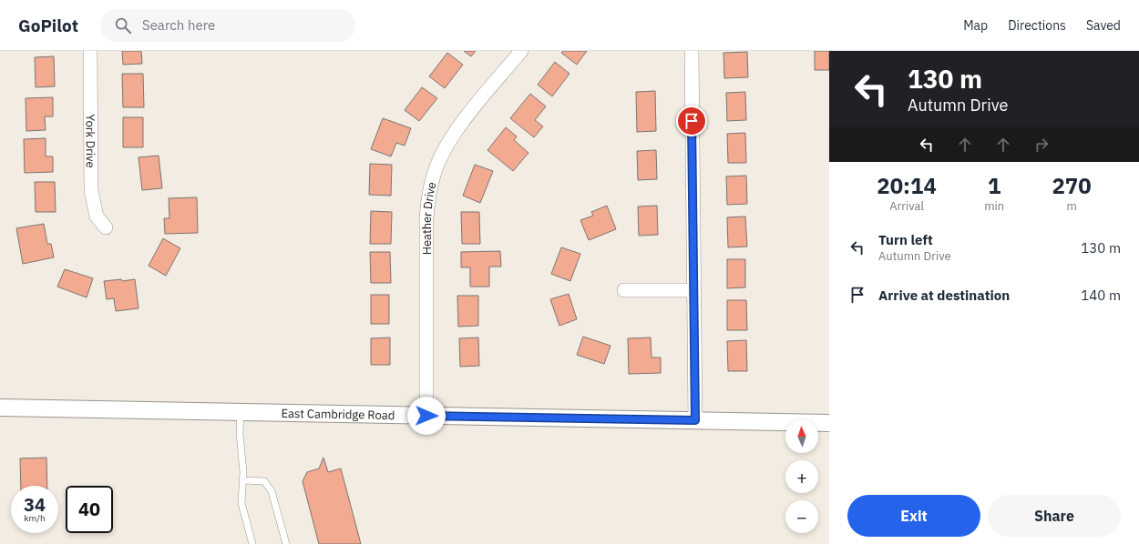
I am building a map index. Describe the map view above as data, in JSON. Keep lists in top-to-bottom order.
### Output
{
  "streets": {
    "street": ["York Drive", "Heather Drive", "East Cambridge Road"]
  },
  "crossings": [
    ["Heather Drive", "East Cambridge Road"]
  ],
  "north": "top",
  "page": {
    "header": "GoPilot",
    "search": "Search here",
    "nav": ["Map", "Directions", "Saved"],
    "turn": ["130 m", "Autumn Drive"],
    "eta": [
      "20:14",
      "Arrival",
      "1",
      "min",
      "270",
      "m"
    ],
    "list": [
      {
        "name": "Turn left",
        "note": "Autumn Drive",
        "value": "130 m"
      },
      {
        "name": "Arrive at destination",
        "value": "140 m"
      }
    ],
    "map_buttons": ["+", "−"],
    "speed": "34 km/h",
    "limit": "40",
    "buttons": ["Exit", "Share"]
  }
}
